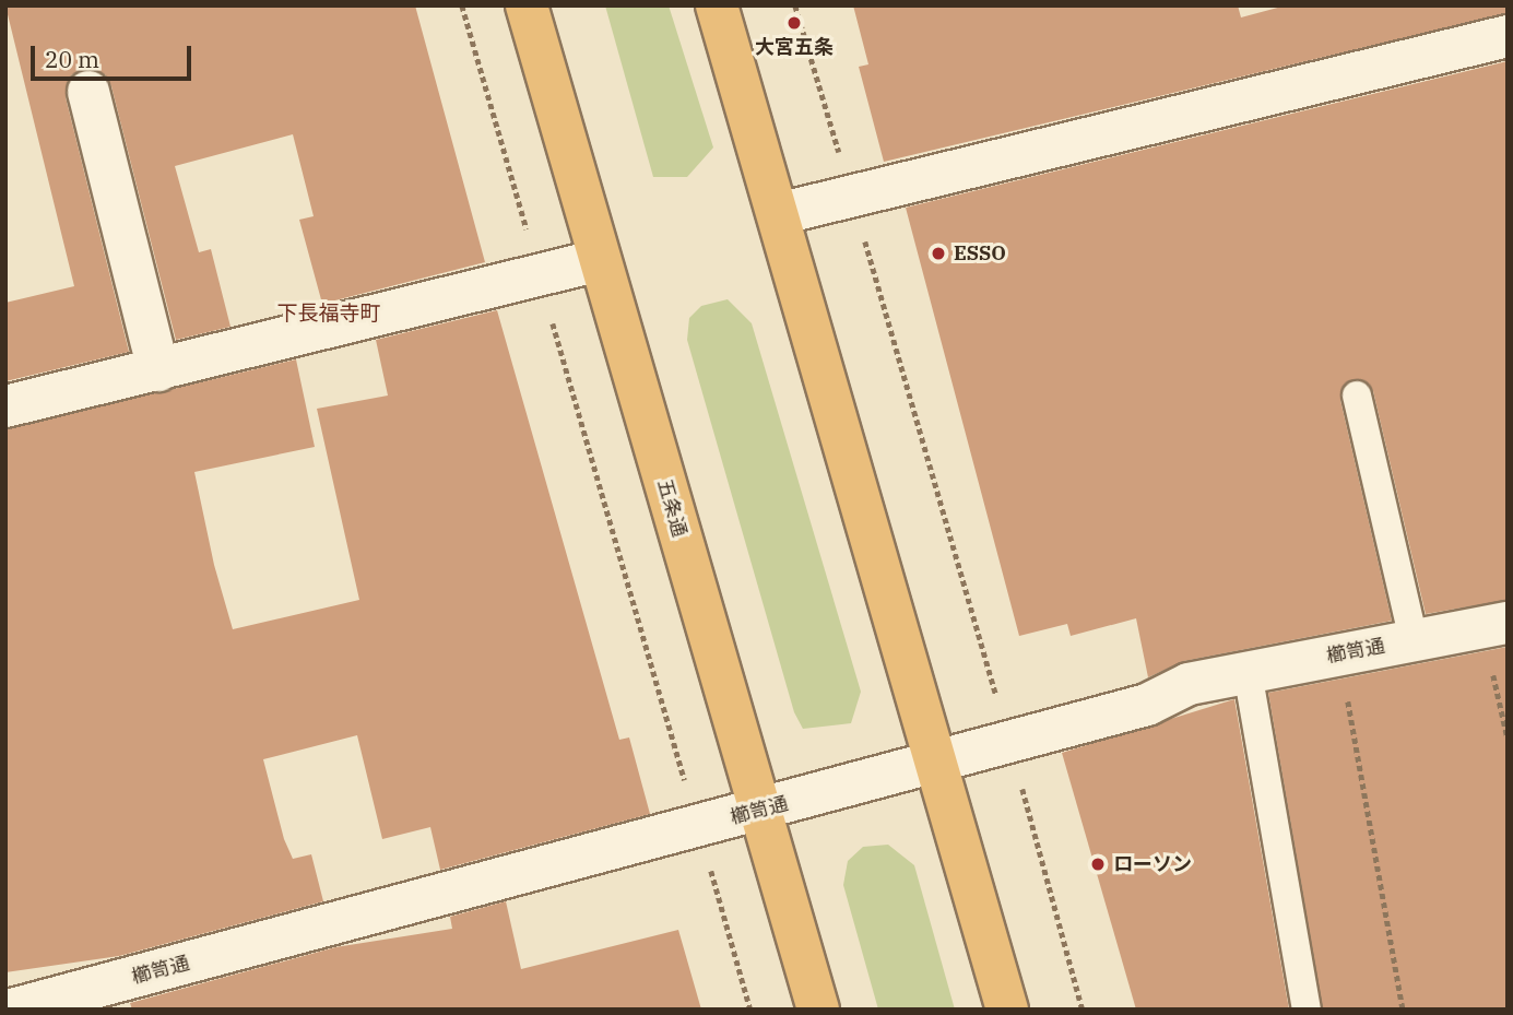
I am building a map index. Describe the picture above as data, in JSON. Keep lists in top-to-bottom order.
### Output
{
  "streets": {
    "highway": ["五条通"],
    "street": ["櫛笥通"]
  },
  "crossings": [
    ["五条通", "櫛笥通"]
  ],
  "districts": ["下長福寺町"],
  "places": ["大宮五条", "ESSO", "ローソン"],
  "scale_bar": "20 m"
}
